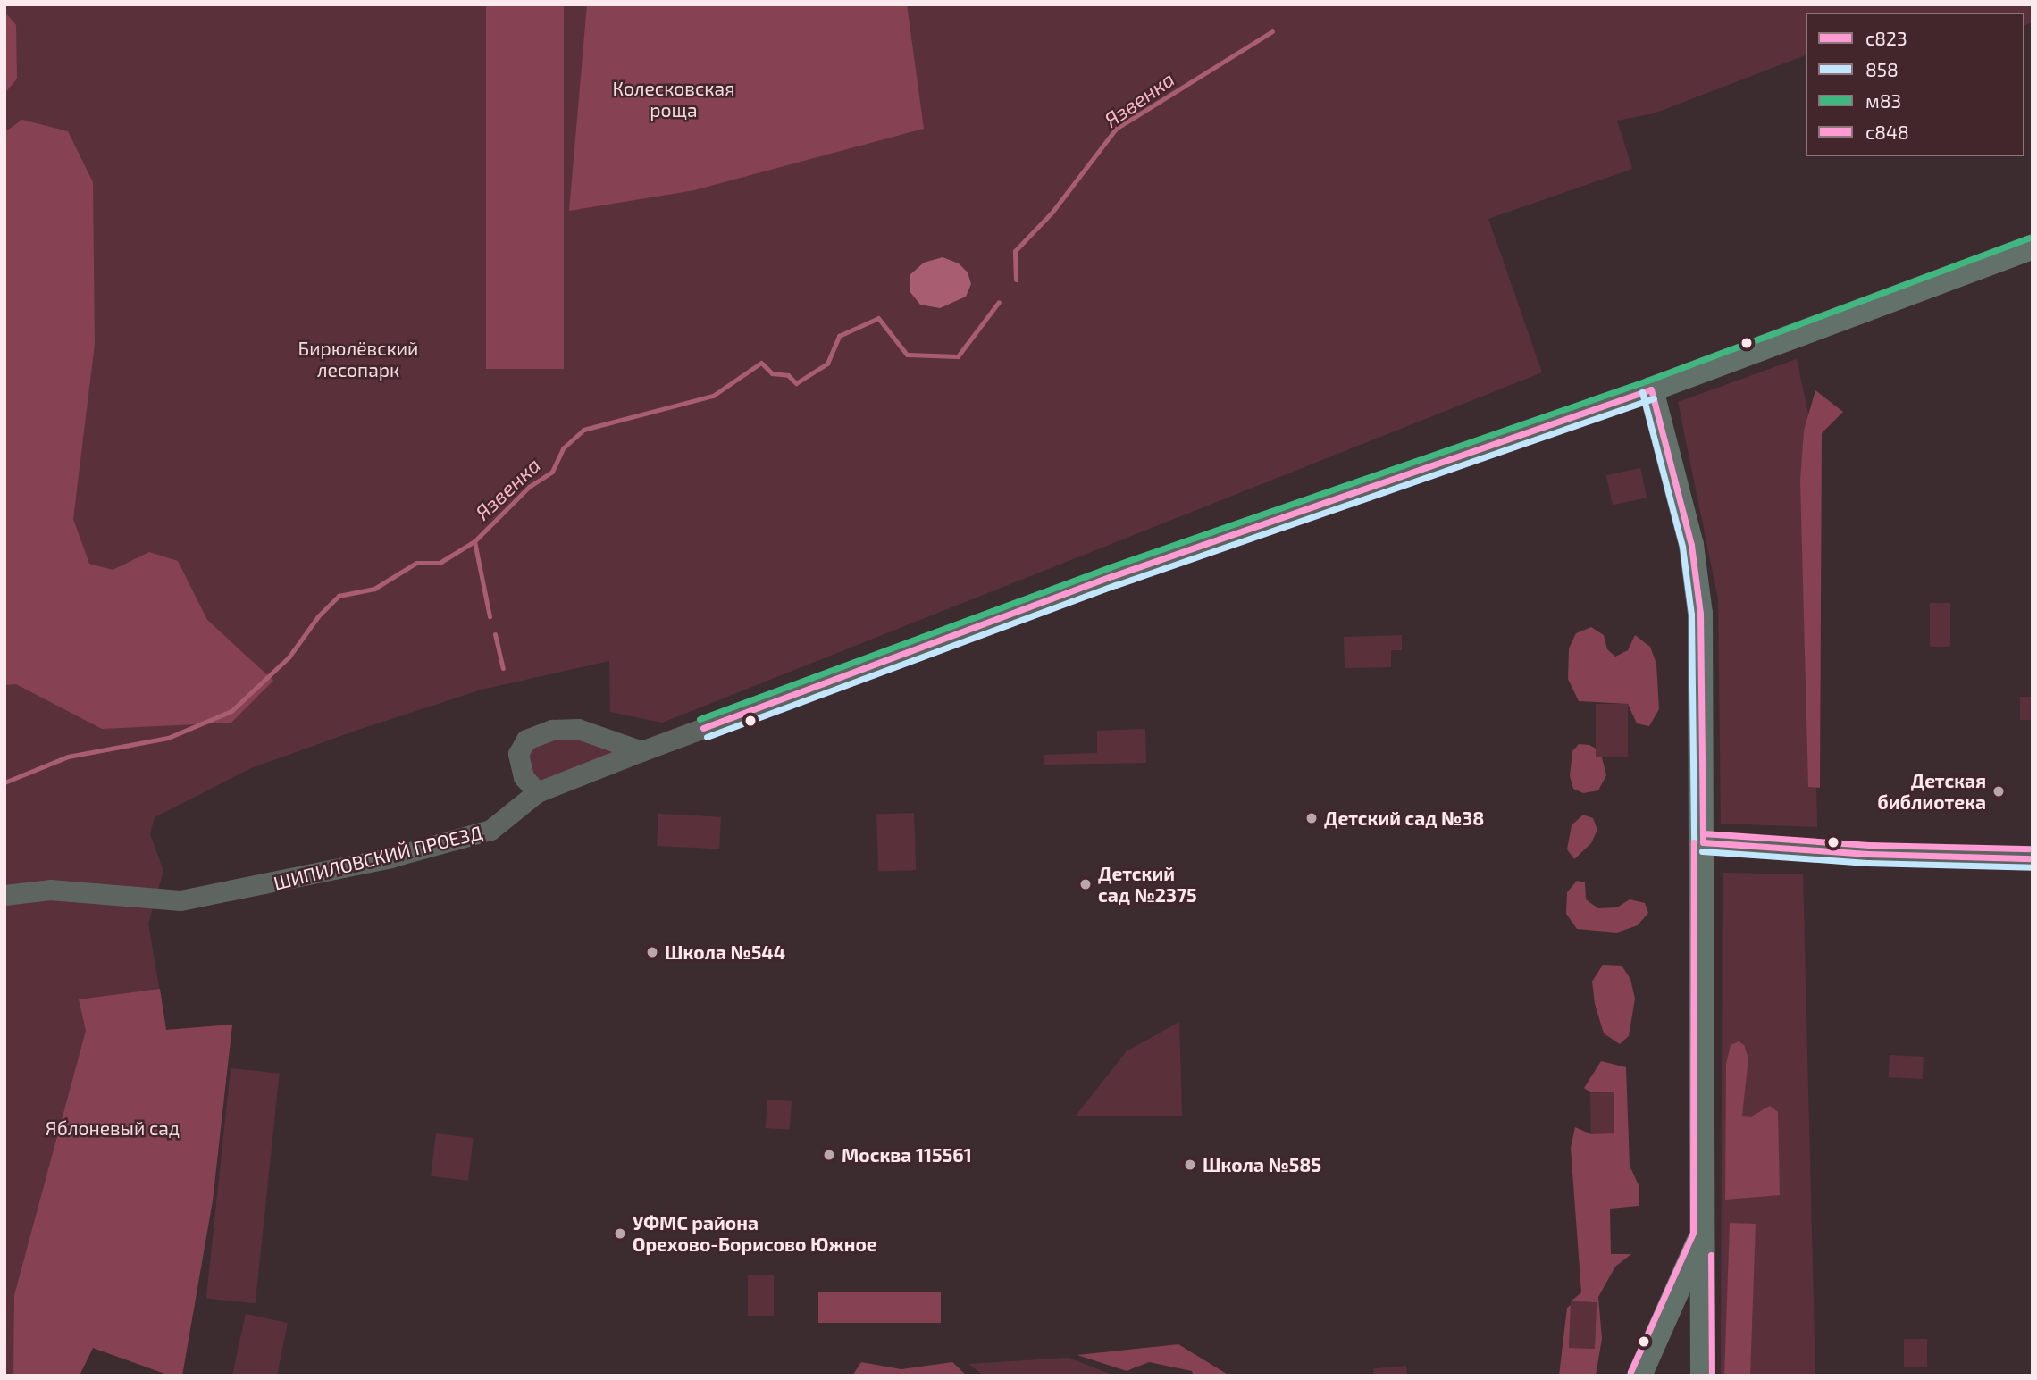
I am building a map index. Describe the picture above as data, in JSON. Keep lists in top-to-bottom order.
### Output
{
  "streets": {
    "main road": ["ШИПИЛОВСКИЙ ПРОЕЗД"]
  },
  "water": ["Язвенка"],
  "parks": ["Колесковская роща", "Бирюлёвский лесопарк", "Яблоневый сад"],
  "places": [
    "Детская библиотека",
    "Детский сад №38",
    "Детский сад №2375",
    "Школа №544",
    "Москва 115561",
    "Школа №585",
    "УФМС района Орехово-Борисово Южное"
  ],
  "lines": [
    "transit line м83",
    "transit line с823",
    "transit line 858",
    "transit line с848"
  ],
  "legend": [
    "с823",
    "858",
    "м83",
    "с848"
  ]
}
